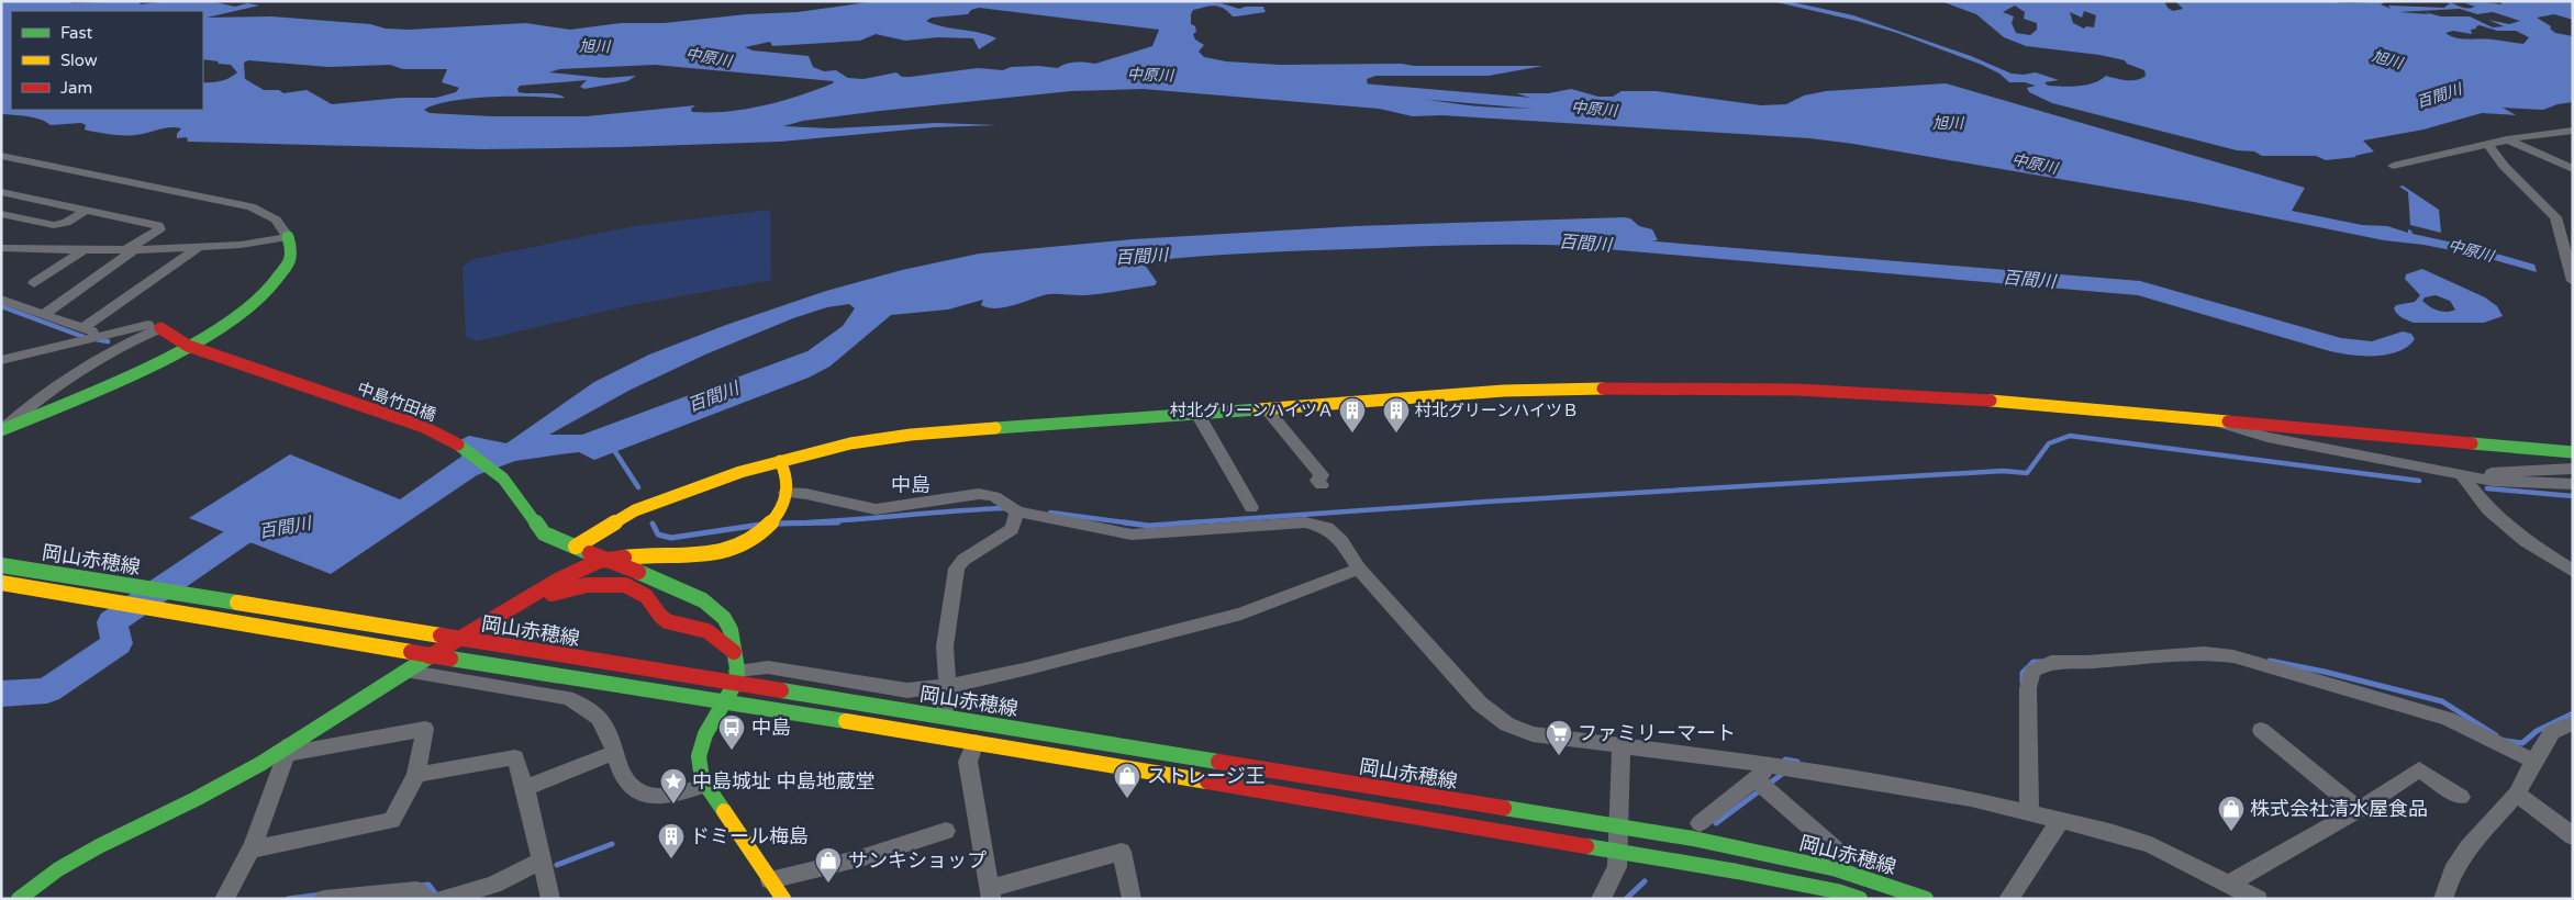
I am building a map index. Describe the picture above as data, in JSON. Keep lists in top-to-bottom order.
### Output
{
  "streets": {
    "street": ["中島竹田橋", "岡山赤穂線"]
  },
  "districts": ["中島"],
  "water": ["旭川", "中原川", "百間川"],
  "places": {
    "building": ["村北グリーンハイツＡ", "村北グリーンハイツＢ", "ドミール梅島"],
    "bus stop": ["中島"],
    "supermarket": ["ファミリーマート"],
    "shop": ["ストレージ王", "株式会社清水屋食品", "サンキショップ"],
    "place": ["中島城址 中島地蔵堂"]
  },
  "legend": ["Fast", "Slow", "Jam"]
}
